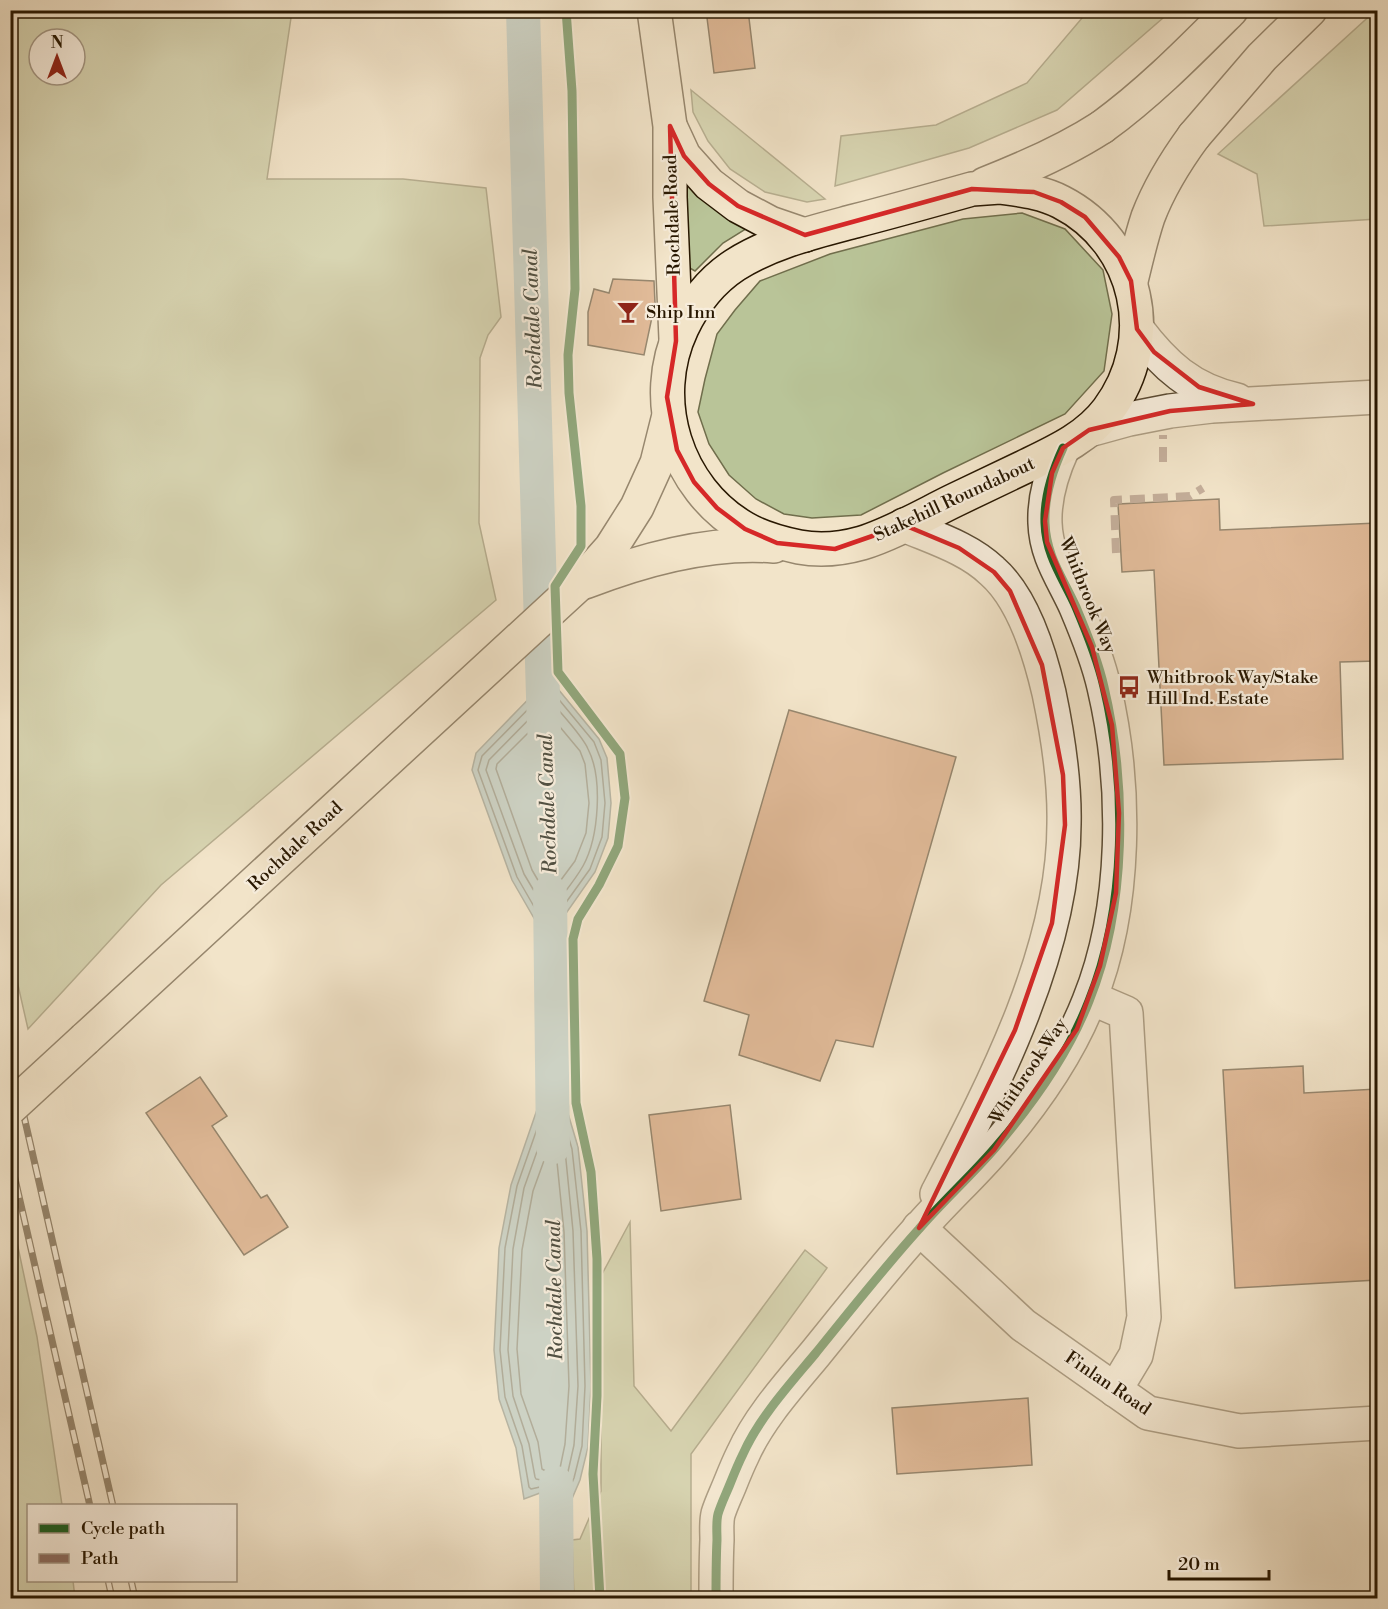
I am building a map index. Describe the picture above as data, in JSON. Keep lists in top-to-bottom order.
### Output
{
  "streets": {
    "main road": ["Rochdale Road", "Stakehill Roundabout"],
    "street": ["Whitbrook Way", "Finlan Road"]
  },
  "crossings": [
    ["Rochdale Road", "Stakehill Roundabout"],
    ["Stakehill Roundabout", "Whitbrook Way"],
    ["Whitbrook Way", "Finlan Road"]
  ],
  "water": ["Rochdale Canal"],
  "places": {
    "bar": ["Ship Inn"],
    "bus stop": ["Whitbrook Way/Stake Hill Ind. Estate"]
  },
  "legend": ["Cycle path", "Path"],
  "scale_bar": "20 m",
  "north": "top"
}
